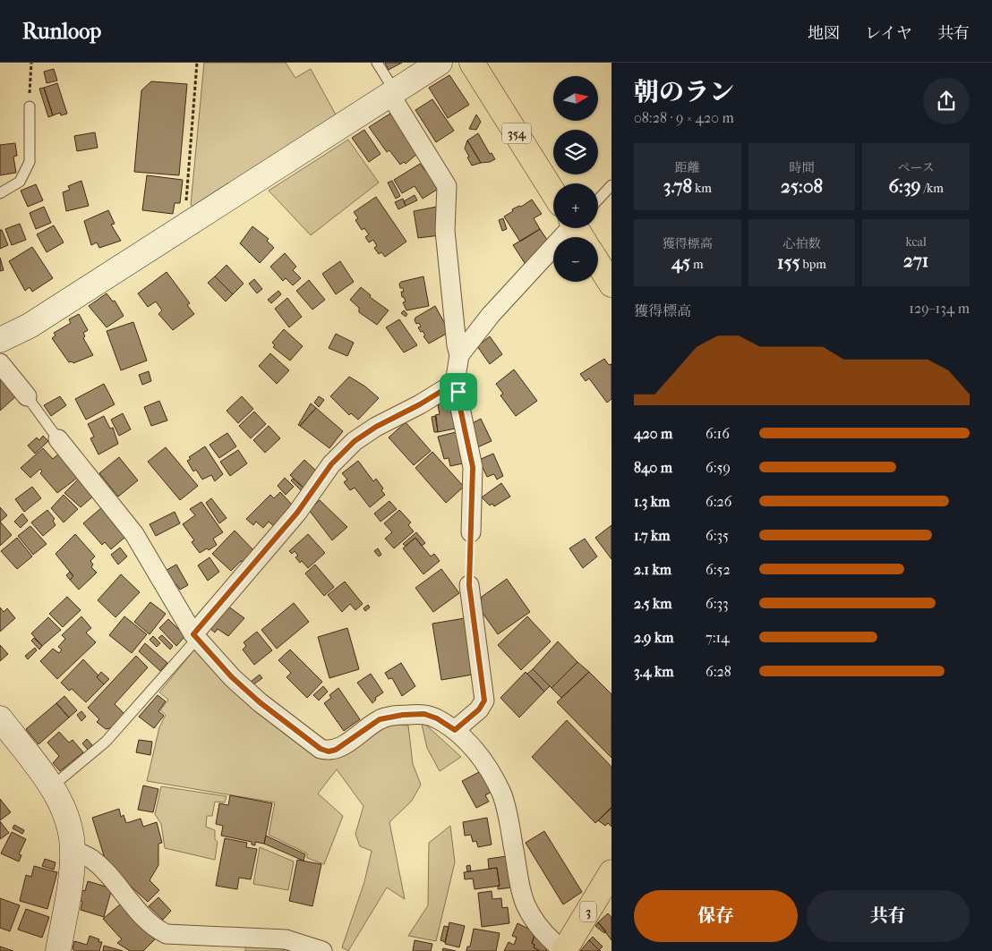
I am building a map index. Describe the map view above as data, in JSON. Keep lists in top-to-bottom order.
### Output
{
  "streets": {
    "main road": ["354", "3"]
  },
  "north": "right",
  "page": {
    "header": "Runloop",
    "nav": ["地図", "レイヤ", "共有"],
    "heading": ["朝のラン", "08:28 · 9 × 420 m"],
    "map_buttons": ["+", "−"],
    "stats": [
      ["距離", "3.78 km"],
      ["時間", "25:08"],
      ["ペース", "6:39 /km"],
      ["獲得標高", "45 m"],
      ["心拍数", "155 bpm"],
      ["kcal", "271"]
    ],
    "chart": ["獲得標高", "129–134 m"],
    "list": [
      {
        "name": "420 m",
        "note": "6:16"
      },
      {
        "name": "840 m",
        "note": "6:59"
      },
      {
        "name": "1.3 km",
        "note": "6:26"
      },
      {
        "name": "1.7 km",
        "note": "6:35"
      },
      {
        "name": "2.1 km",
        "note": "6:52"
      },
      {
        "name": "2.5 km",
        "note": "6:33"
      },
      {
        "name": "2.9 km",
        "note": "7:14"
      },
      {
        "name": "3.4 km",
        "note": "6:28"
      }
    ],
    "buttons": ["保存", "共有"]
  }
}
